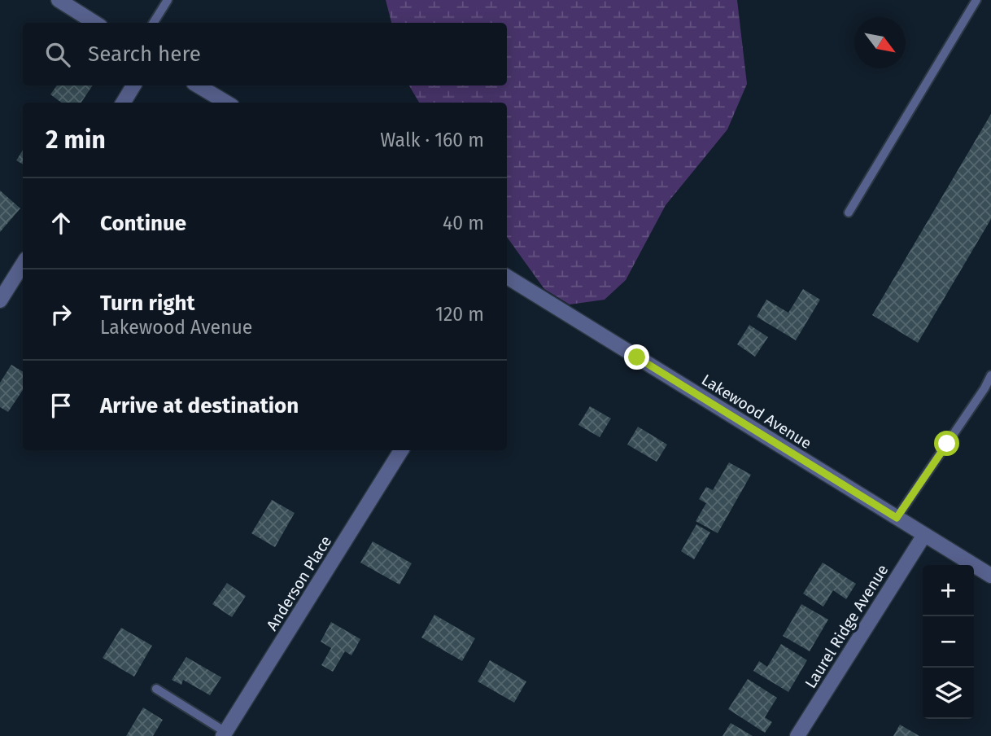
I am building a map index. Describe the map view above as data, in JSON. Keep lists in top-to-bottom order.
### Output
{
  "streets": {
    "street": ["Lakewood Avenue", "Anderson Place", "Laurel Ridge Avenue"]
  },
  "crossings": [
    ["Lakewood Avenue", "Laurel Ridge Avenue"]
  ],
  "north": "bottom right",
  "page": {
    "search": "Search here",
    "heading": ["2 min", "Walk · 160 m"],
    "list": [
      ["Continue", "40 m"],
      ["Turn right", "Lakewood Avenue", "120 m"],
      "Arrive at destination"
    ],
    "map_buttons": ["+", "−"]
  }
}
